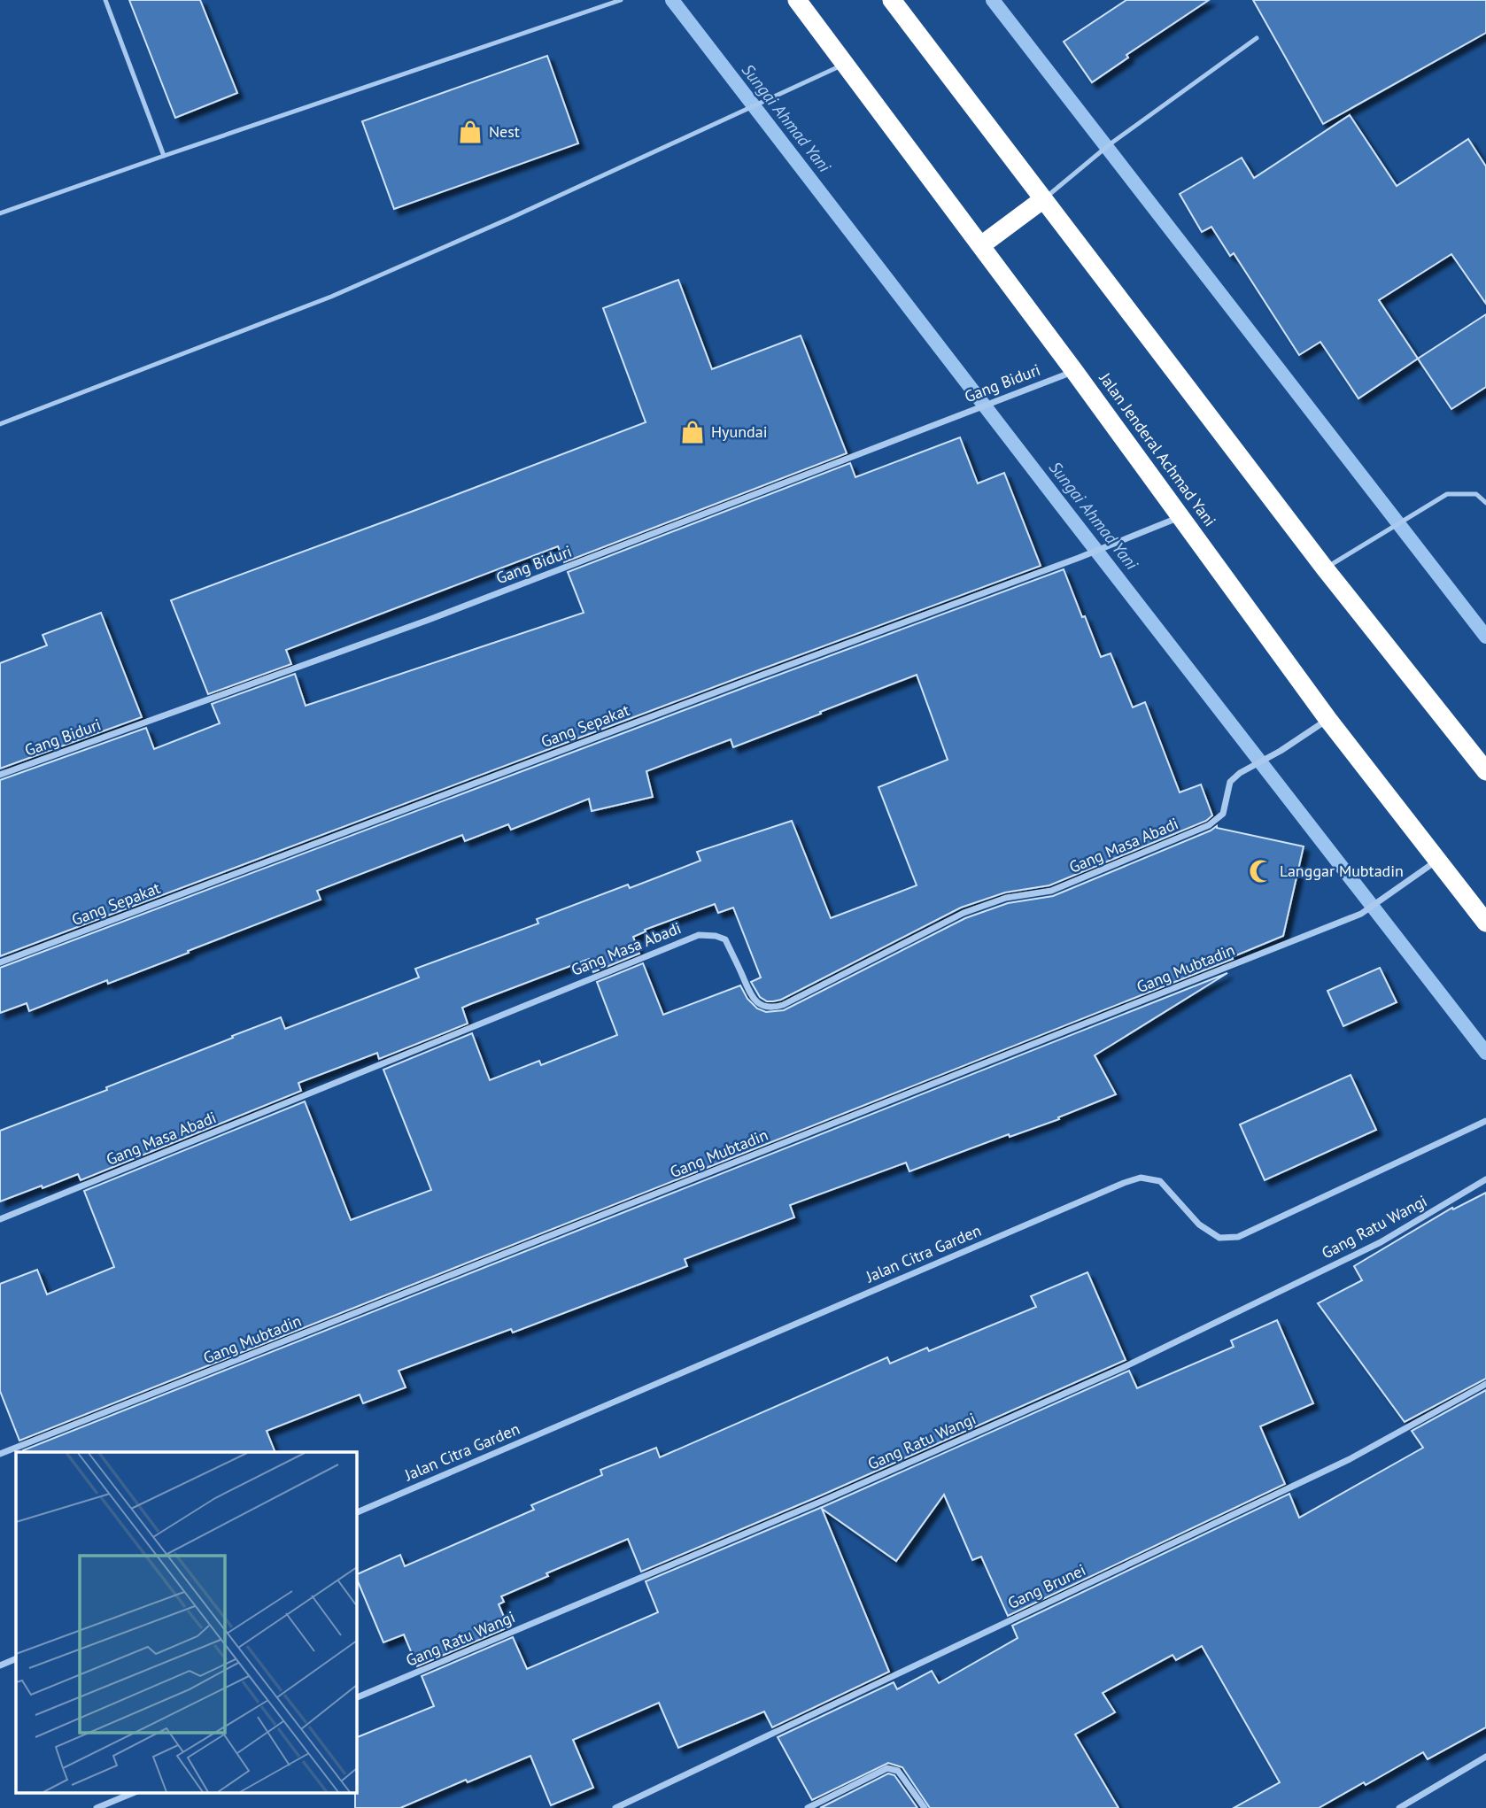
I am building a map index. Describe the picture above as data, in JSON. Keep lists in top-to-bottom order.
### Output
{
  "streets": {
    "highway": ["Jalan Jenderal Achmad Yani"],
    "street": [
      "Gang Biduri",
      "Gang Sepakat",
      "Gang Masa Abadi",
      "Gang Mubtadin",
      "Gang Ratu Wangi",
      "Jalan Citra Garden",
      "Gang Brunei"
    ]
  },
  "crossings": [
    ["Gang Biduri", "Jalan Jenderal Achmad Yani"],
    ["Jalan Jenderal Achmad Yani", "Gang Sepakat"],
    ["Jalan Jenderal Achmad Yani", "Gang Masa Abadi"],
    ["Jalan Jenderal Achmad Yani", "Gang Mubtadin"]
  ],
  "water": ["Sungai Ahmad Yani"],
  "places": {
    "shop": ["Nest", "Hyundai"],
    "mosque": ["Langgar Mubtadin"]
  }
}
